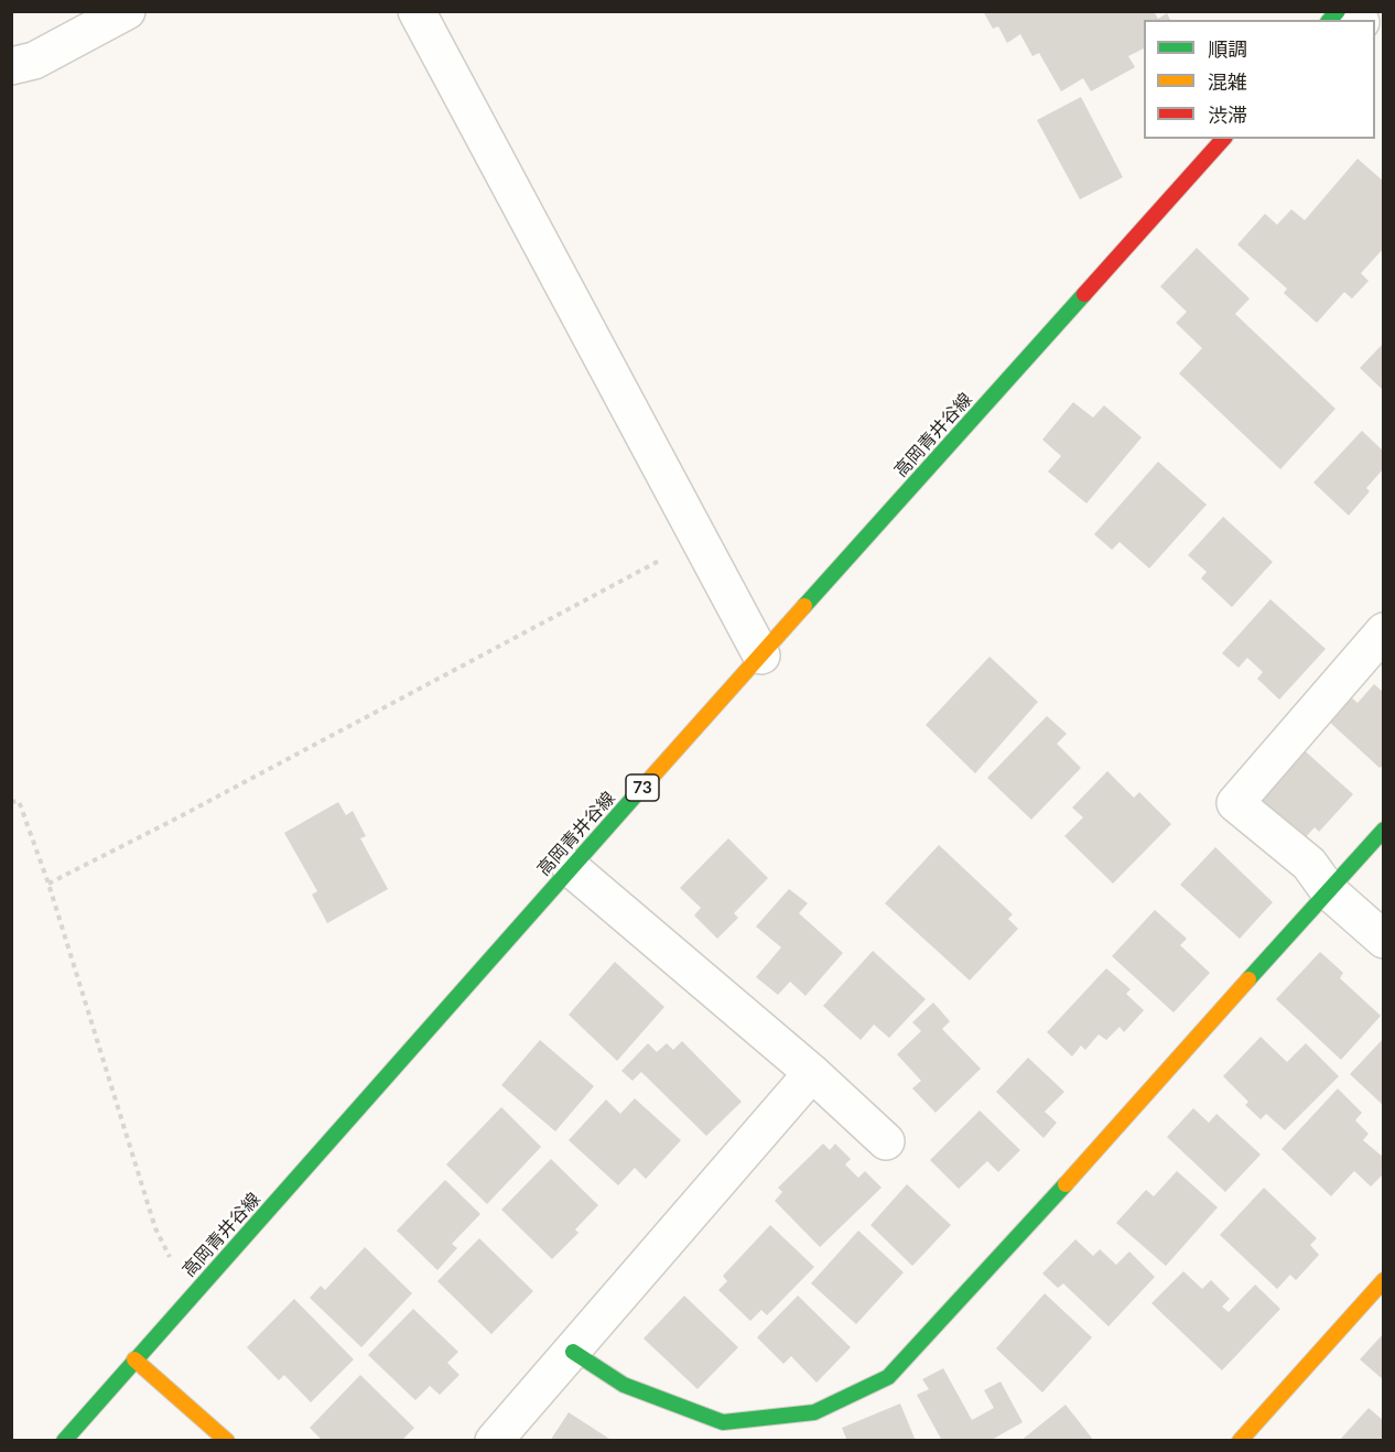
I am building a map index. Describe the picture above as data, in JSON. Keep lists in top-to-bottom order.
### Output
{
  "streets": {
    "main road": ["高岡青井谷線", "73"]
  },
  "legend": ["順調", "混雑", "渋滞"]
}
